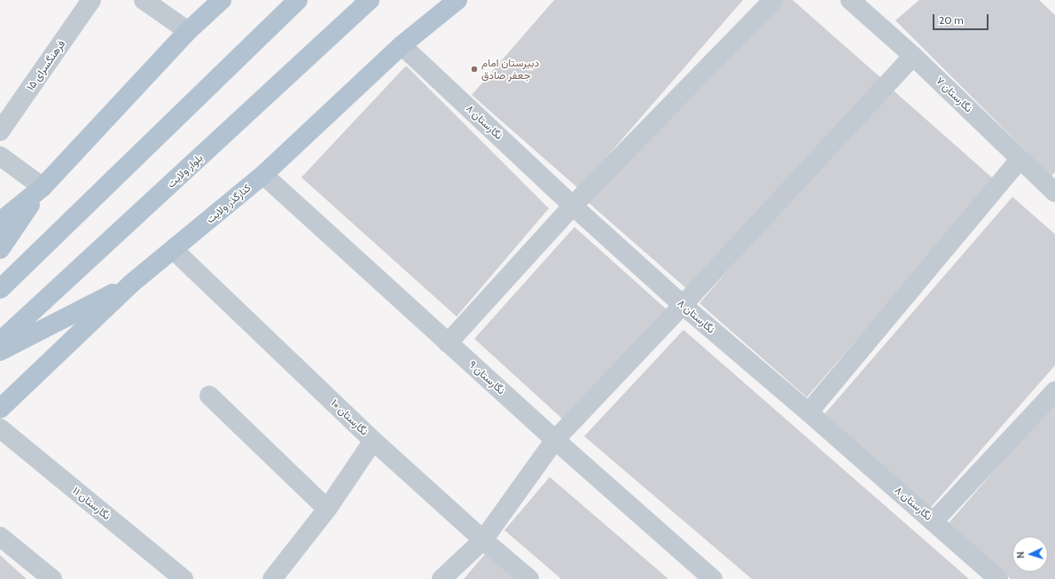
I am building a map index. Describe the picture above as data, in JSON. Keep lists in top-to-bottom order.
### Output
{
  "streets": {
    "main road": ["بلوار ولایت", "کنارگذر ولایت"],
    "street": [
      "فرهنگسرای ۱۵",
      "نگارستان ۷",
      "نگارستان ۸",
      "نگارستان ۹",
      "نگارستان ۱۰",
      "نگارستان ۱۱"
    ]
  },
  "crossings": [
    ["نگارستان ۸", "کنارگذر ولایت"],
    ["کنارگذر ولایت", "نگارستان ۹"],
    ["کنارگذر ولایت", "نگارستان ۱۰"]
  ],
  "places": ["دبیرستان امام جعفر صادق"],
  "scale_bar": "20 m",
  "north": "left"
}
